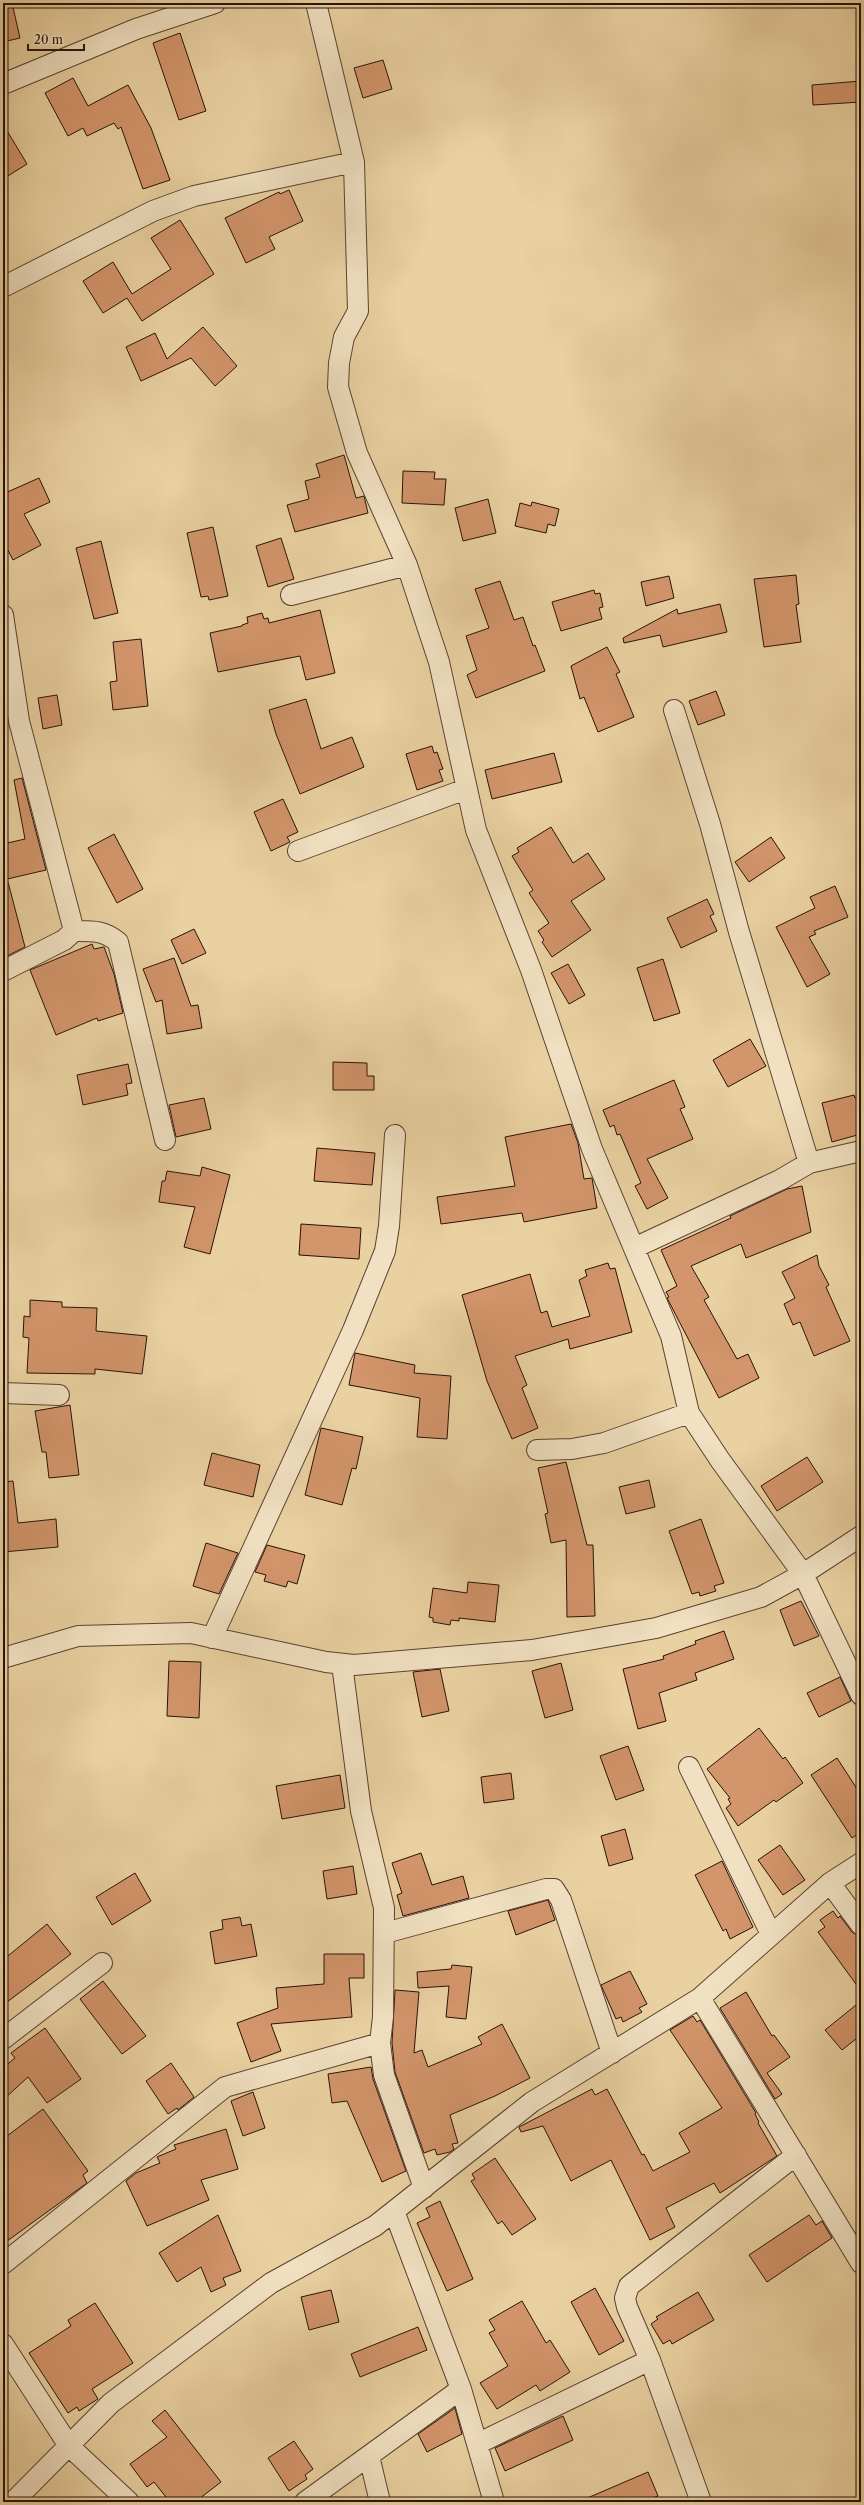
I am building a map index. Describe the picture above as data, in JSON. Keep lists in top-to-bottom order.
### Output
{
  "scale_bar": "20 m"
}
